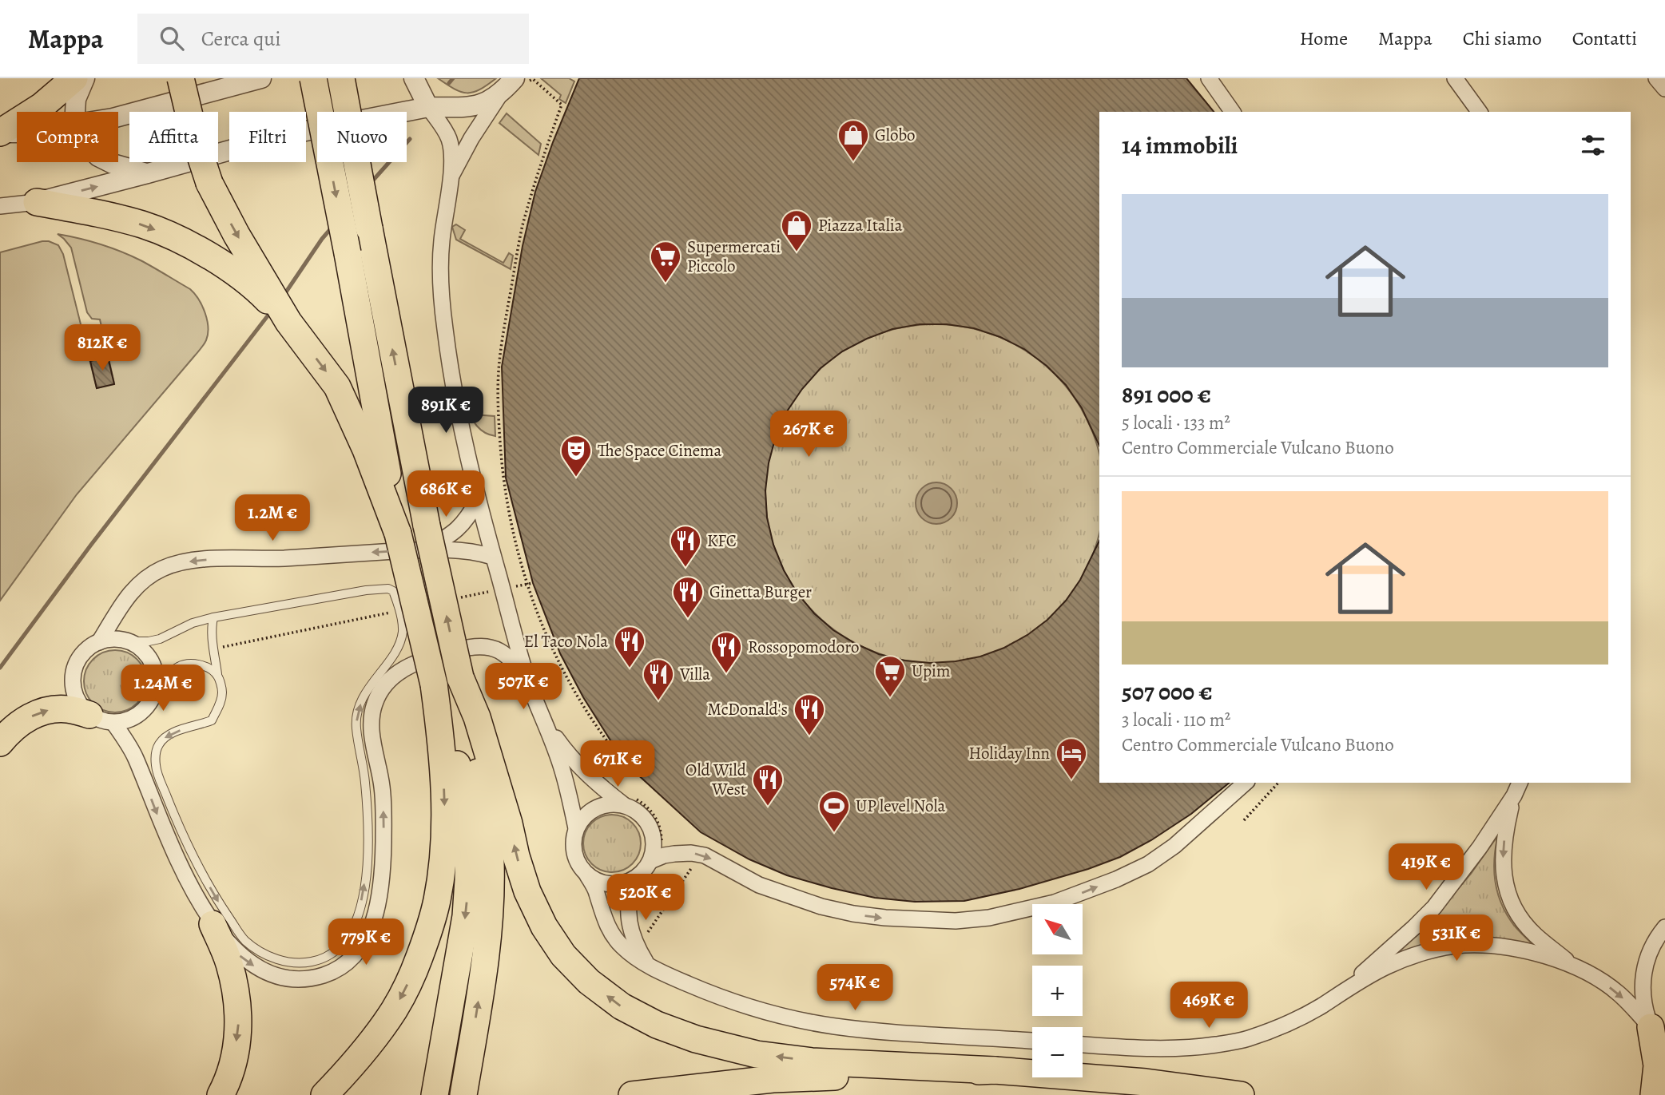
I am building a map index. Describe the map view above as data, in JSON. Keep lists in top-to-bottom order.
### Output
{
  "places": {
    "shop": ["Globo", "Piazza Italia"],
    "supermarket": ["Supermercati Piccolo", "Upim"],
    "theatre": ["The Space Cinema"],
    "restaurant": [
      "KFC",
      "Ginetta Burger",
      "El Taco Nola",
      "Rossopomodoro",
      "Villa",
      "McDonald's",
      "Old Wild West"
    ],
    "hotel": ["Holiday Inn"],
    "sports": ["UP level Nola"]
  },
  "north": "top left",
  "page": {
    "header": "Mappa",
    "search": "Cerca qui",
    "nav": [
      "Home",
      "Mappa",
      "Chi siamo",
      "Contatti"
    ],
    "chip": [
      "Compra",
      "Affitta",
      "Filtri",
      "Nuovo"
    ],
    "heading": "14 immobili",
    "list": [
      {
        "name": "891 000 €",
        "note": "5 locali · 133 m² · Centro Commerciale Vulcano Buono"
      },
      {
        "name": "507 000 €",
        "note": "3 locali · 110 m² · Centro Commerciale Vulcano Buono"
      }
    ],
    "price": [
      "812K €",
      "891K €",
      "267K €",
      "686K €",
      "1.2M €",
      "507K €",
      "1.24M €",
      "671K €",
      "419K €",
      "520K €",
      "531K €",
      "779K €",
      "574K €",
      "469K €"
    ],
    "map_buttons": ["+", "−"]
  }
}
